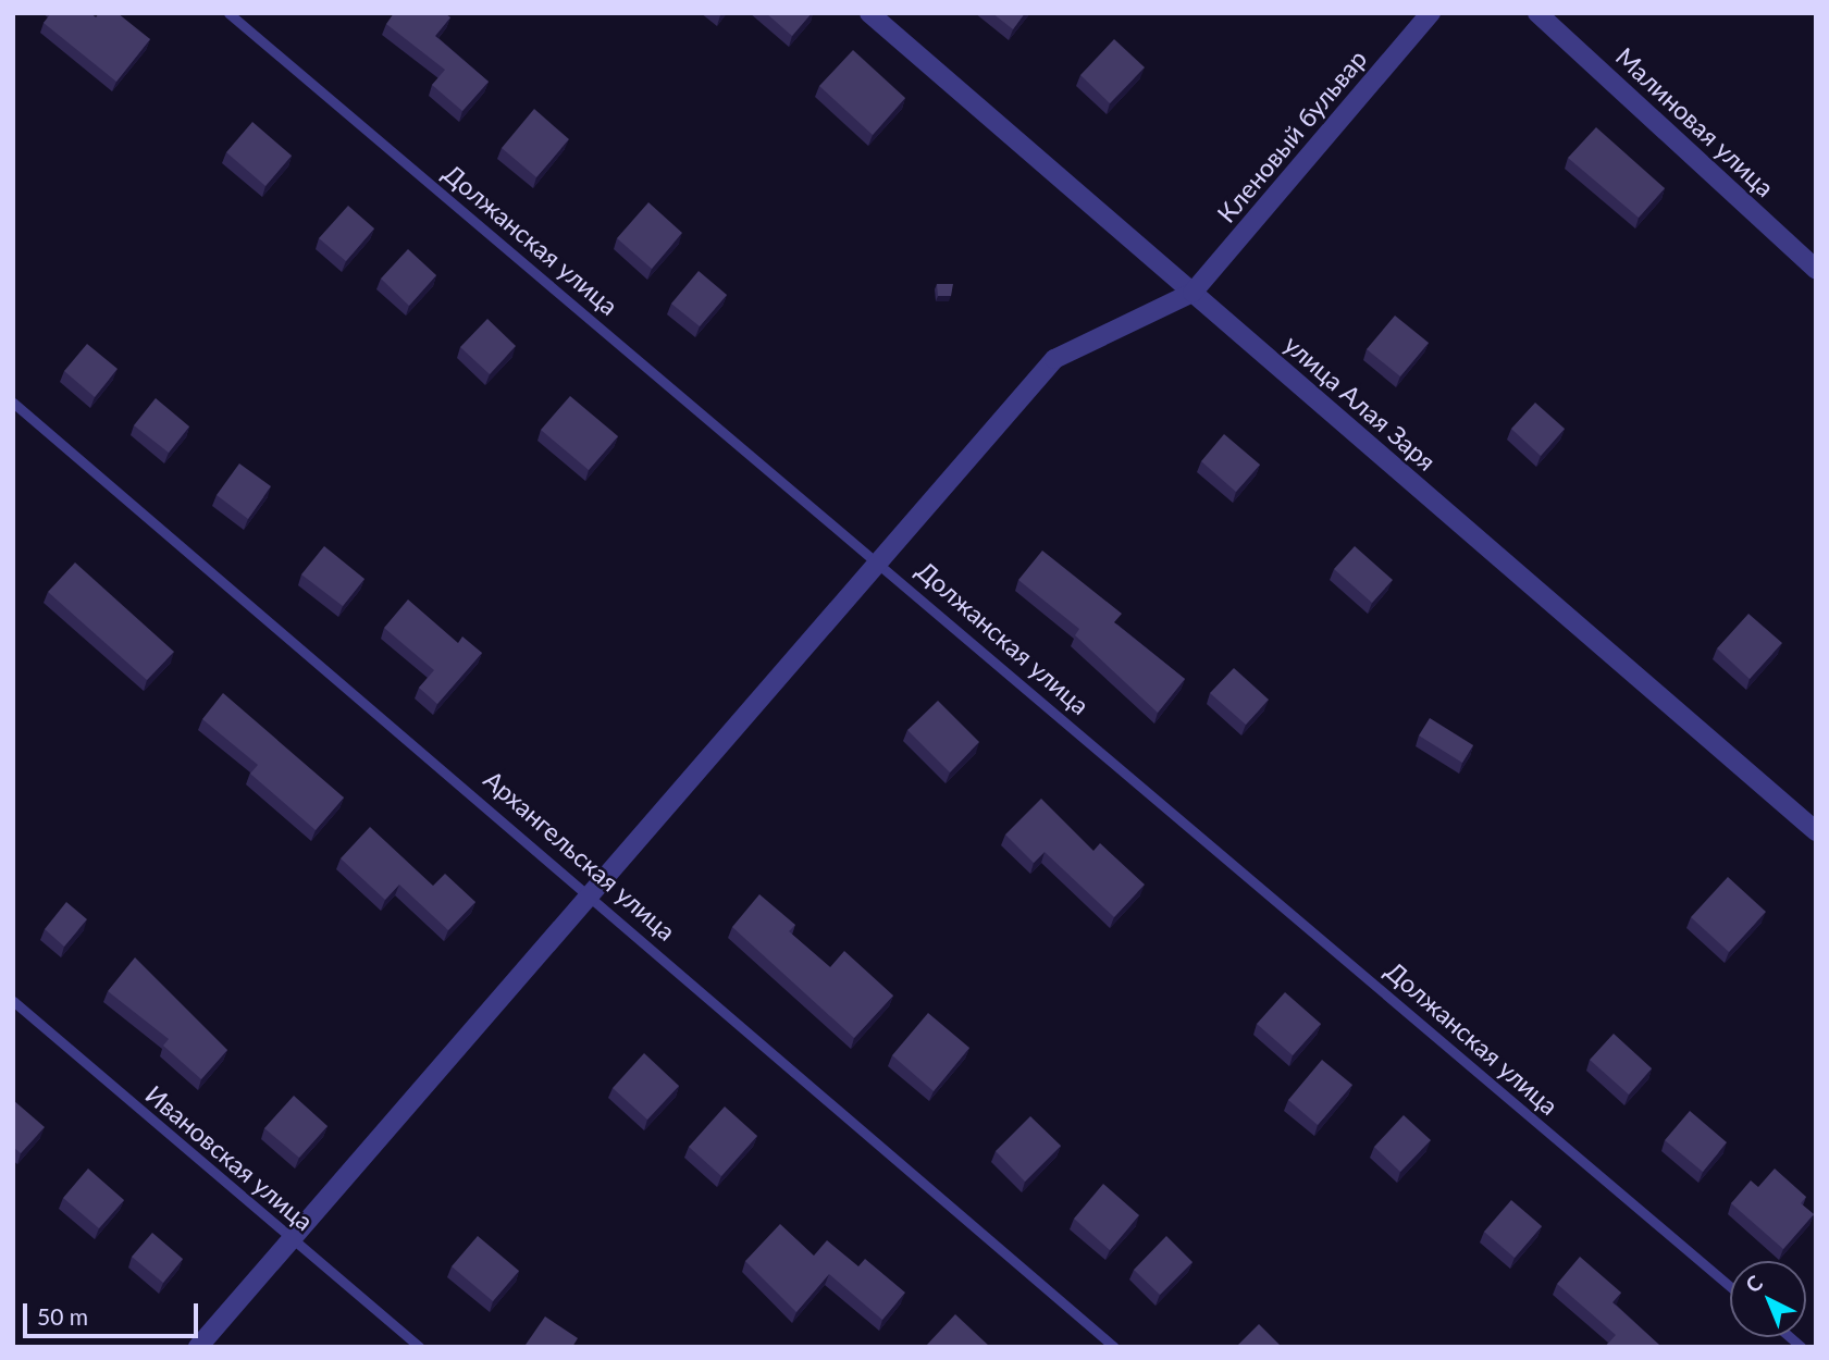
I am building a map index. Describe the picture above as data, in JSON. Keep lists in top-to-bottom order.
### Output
{
  "streets": {
    "street": ["Малиновая улица", "Кленовый бульвар", "улица Алая Заря"],
    "lane": ["Должанская улица", "Архангельская улица", "Ивановская улица"]
  },
  "crossings": [
    ["Кленовый бульвар", "улица Алая Заря"]
  ],
  "scale_bar": "50 m",
  "north": "top left"
}
